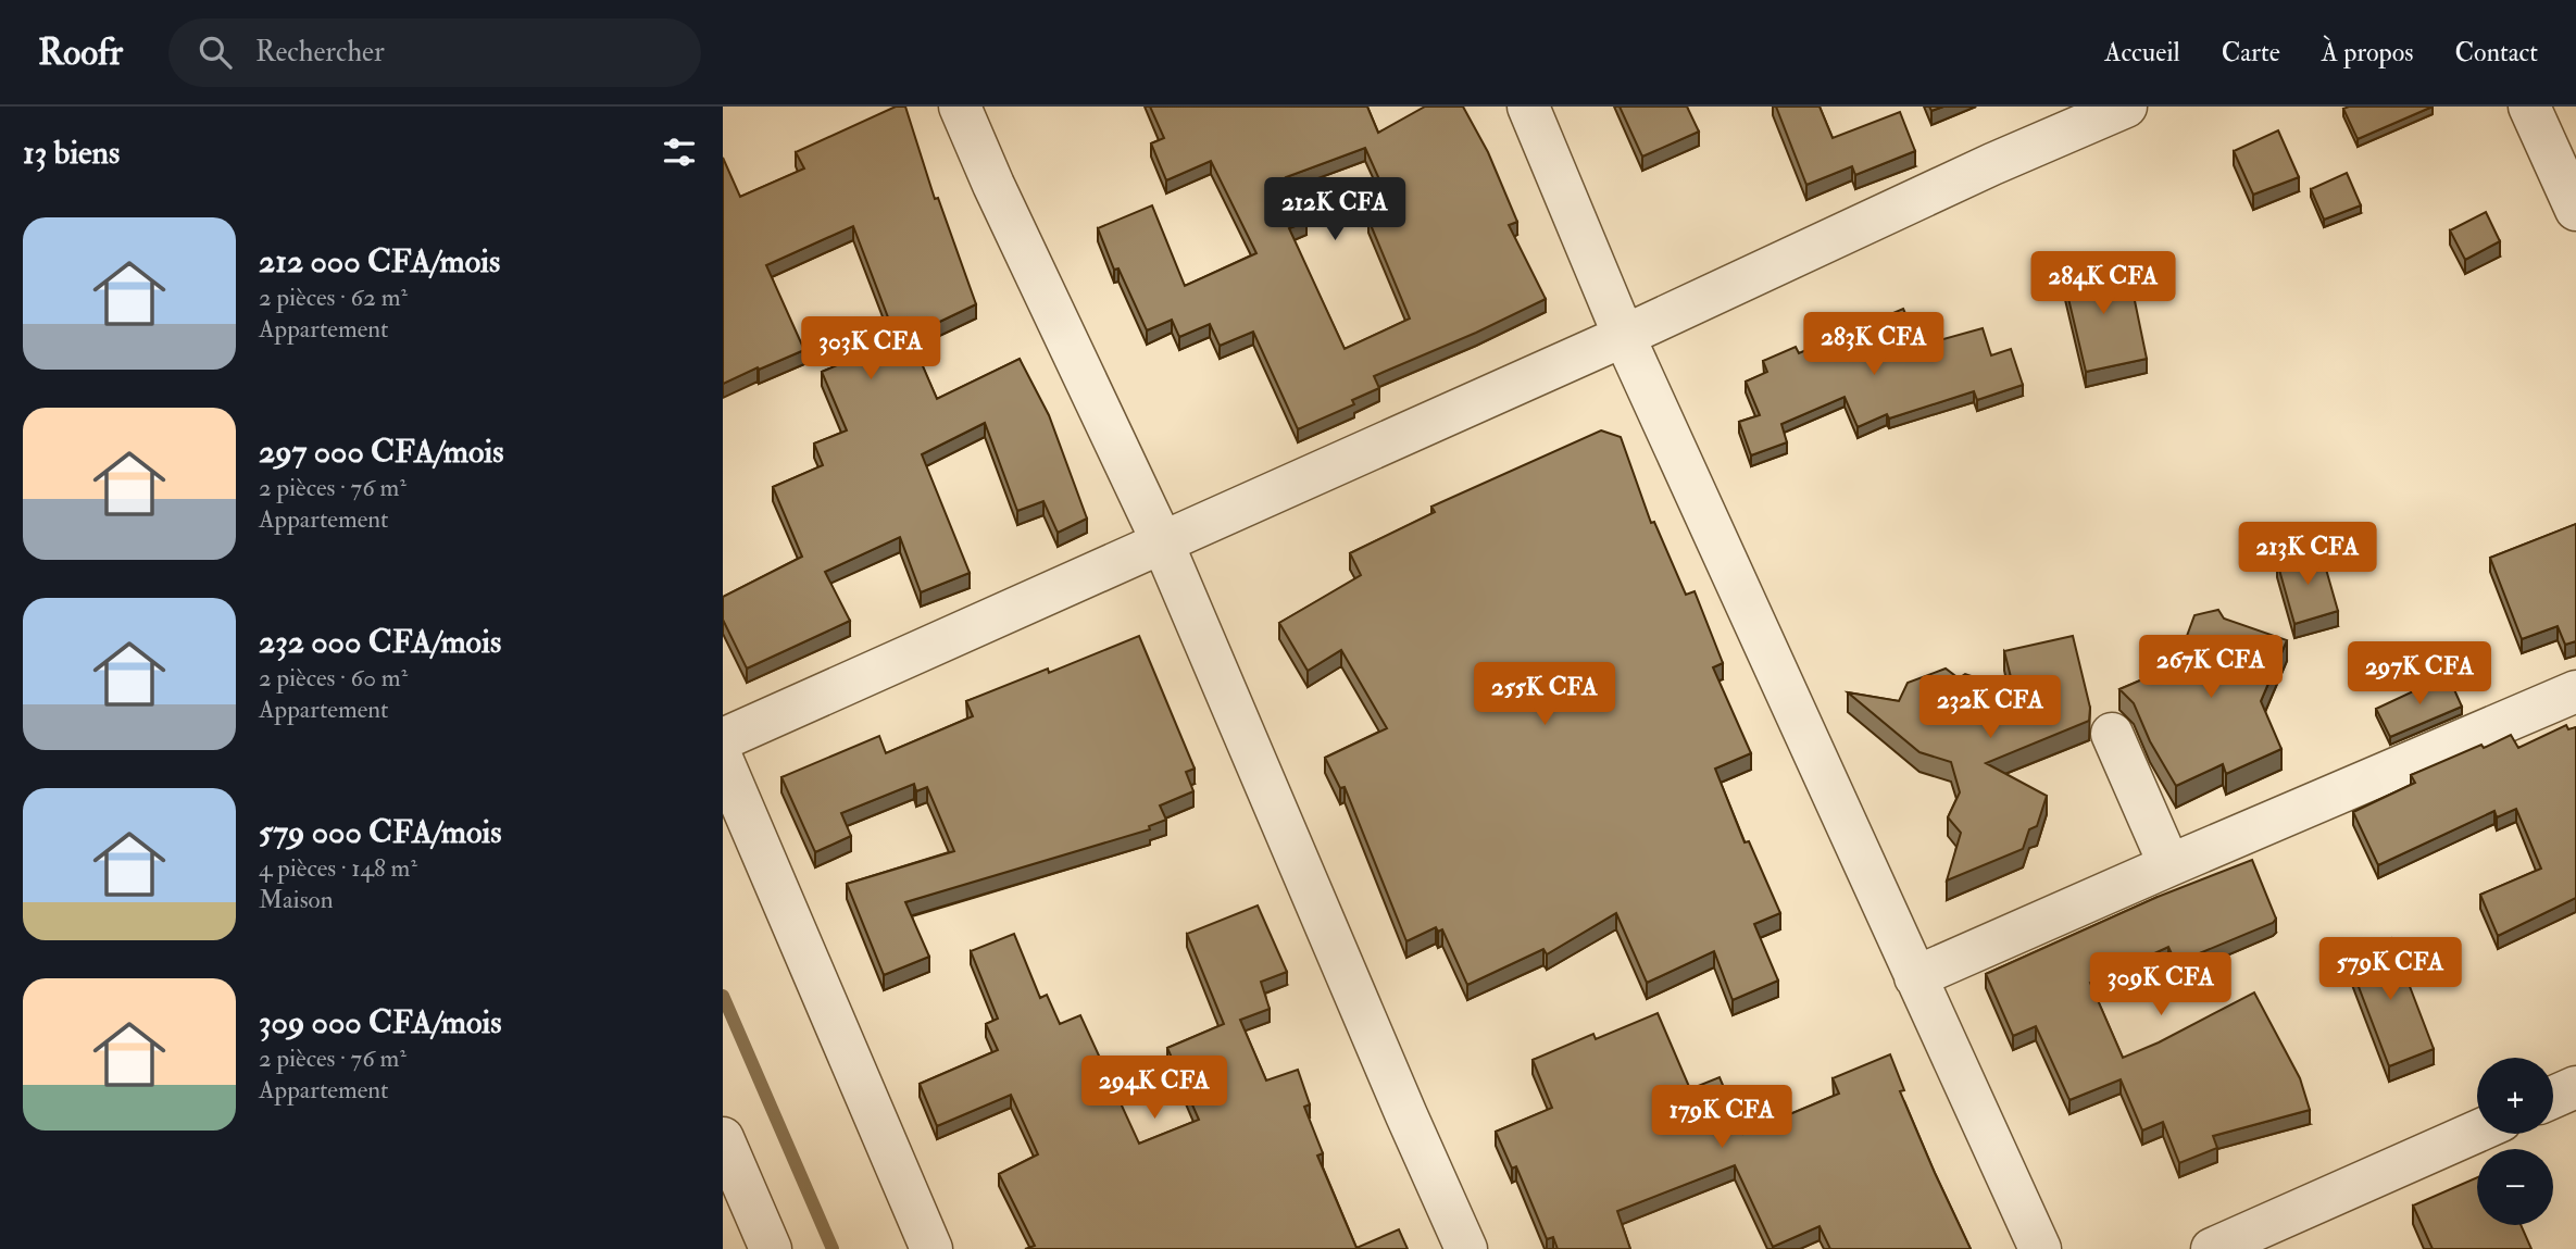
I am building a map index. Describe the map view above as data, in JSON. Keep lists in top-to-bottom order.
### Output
{
  "page": {
    "header": "Roofr",
    "search": "Rechercher",
    "nav": [
      "Accueil",
      "Carte",
      "À propos",
      "Contact"
    ],
    "heading": "13 biens",
    "price": [
      "212K CFA",
      "284K CFA",
      "283K CFA",
      "303K CFA",
      "213K CFA",
      "267K CFA",
      "297K CFA",
      "255K CFA",
      "232K CFA",
      "579K CFA",
      "309K CFA",
      "294K CFA",
      "179K CFA"
    ],
    "list": [
      {
        "name": "212 000 CFA/mois",
        "note": "2 pièces · 62 m² · Appartement"
      },
      {
        "name": "297 000 CFA/mois",
        "note": "2 pièces · 76 m² · Appartement"
      },
      {
        "name": "232 000 CFA/mois",
        "note": "2 pièces · 60 m² · Appartement"
      },
      {
        "name": "579 000 CFA/mois",
        "note": "4 pièces · 148 m² · Maison"
      },
      {
        "name": "309 000 CFA/mois",
        "note": "2 pièces · 76 m² · Appartement"
      }
    ],
    "map_buttons": ["+", "−"]
  }
}
